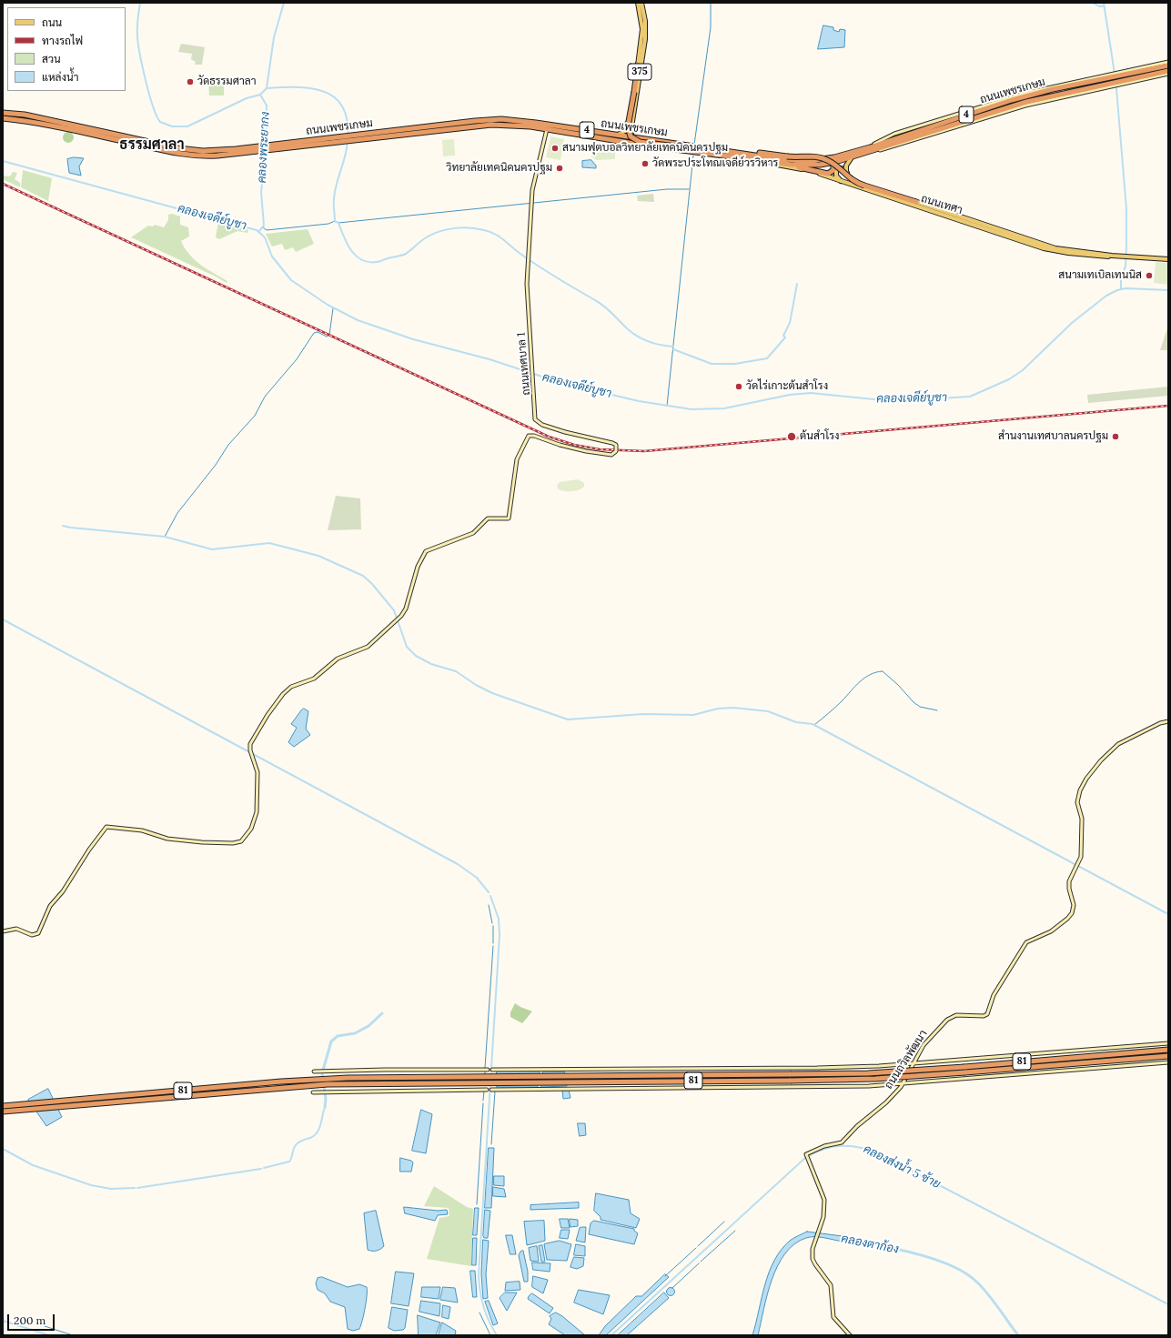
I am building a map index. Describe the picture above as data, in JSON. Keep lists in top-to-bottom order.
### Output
{
  "streets": {
    "highway": ["ถนนเพชรเกษม", "4", "81"],
    "main road": [
      "375",
      "ถนนเทศา",
      "ถนนเทศบาล 1",
      "ถนนถวิลพัฒนา"
    ]
  },
  "crossings": [
    ["ถนนเพชรเกษม", "4"],
    ["ถนนเพชรเกษม", "ถนนเทศา"],
    ["ถนนเพชรเกษม", "ถนนเทศบาล 1"]
  ],
  "districts": ["ธรรมศาลา"],
  "water": [
    "คลองพระยากง",
    "คลองเจดีย์บูชา",
    "คลองส่งน้ำ 5 ซ้าย",
    "คลองตาก้อง"
  ],
  "places": [
    "วัดธรรมศาลา",
    "สนามฟุตบอลวิทยาลัยเทคนิคนครปฐม",
    "วัดพระประโทณเจดีย์วรวิหาร",
    "วิทยาลัยเทคนิคนครปฐม",
    "สนามเทเบิลเทนนิส",
    "วัดไร่เกาะต้นสำโรง",
    "ต้นสำโรง",
    "สำนงานเทศบาลนครปฐม"
  ],
  "legend": [
    "ถนน",
    "ทางรถไฟ",
    "สวน",
    "แหล่งน้ำ"
  ],
  "scale_bar": "200 m"
}
